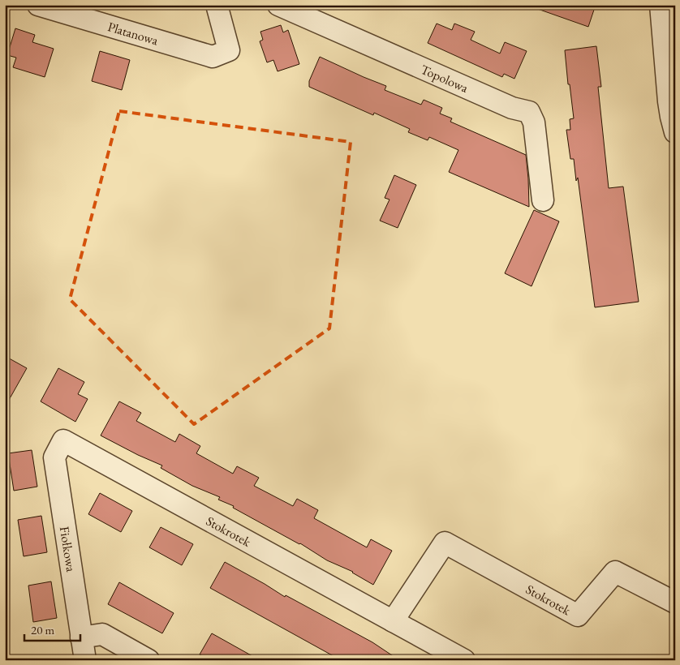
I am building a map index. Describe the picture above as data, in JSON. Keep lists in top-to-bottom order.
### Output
{
  "streets": {
    "street": [
      "Platanowa",
      "Topolowa",
      "Stokrotek",
      "Fiołkowa"
    ]
  },
  "crossings": [
    ["Stokrotek", "Fiołkowa"]
  ],
  "scale_bar": "20 m"
}
